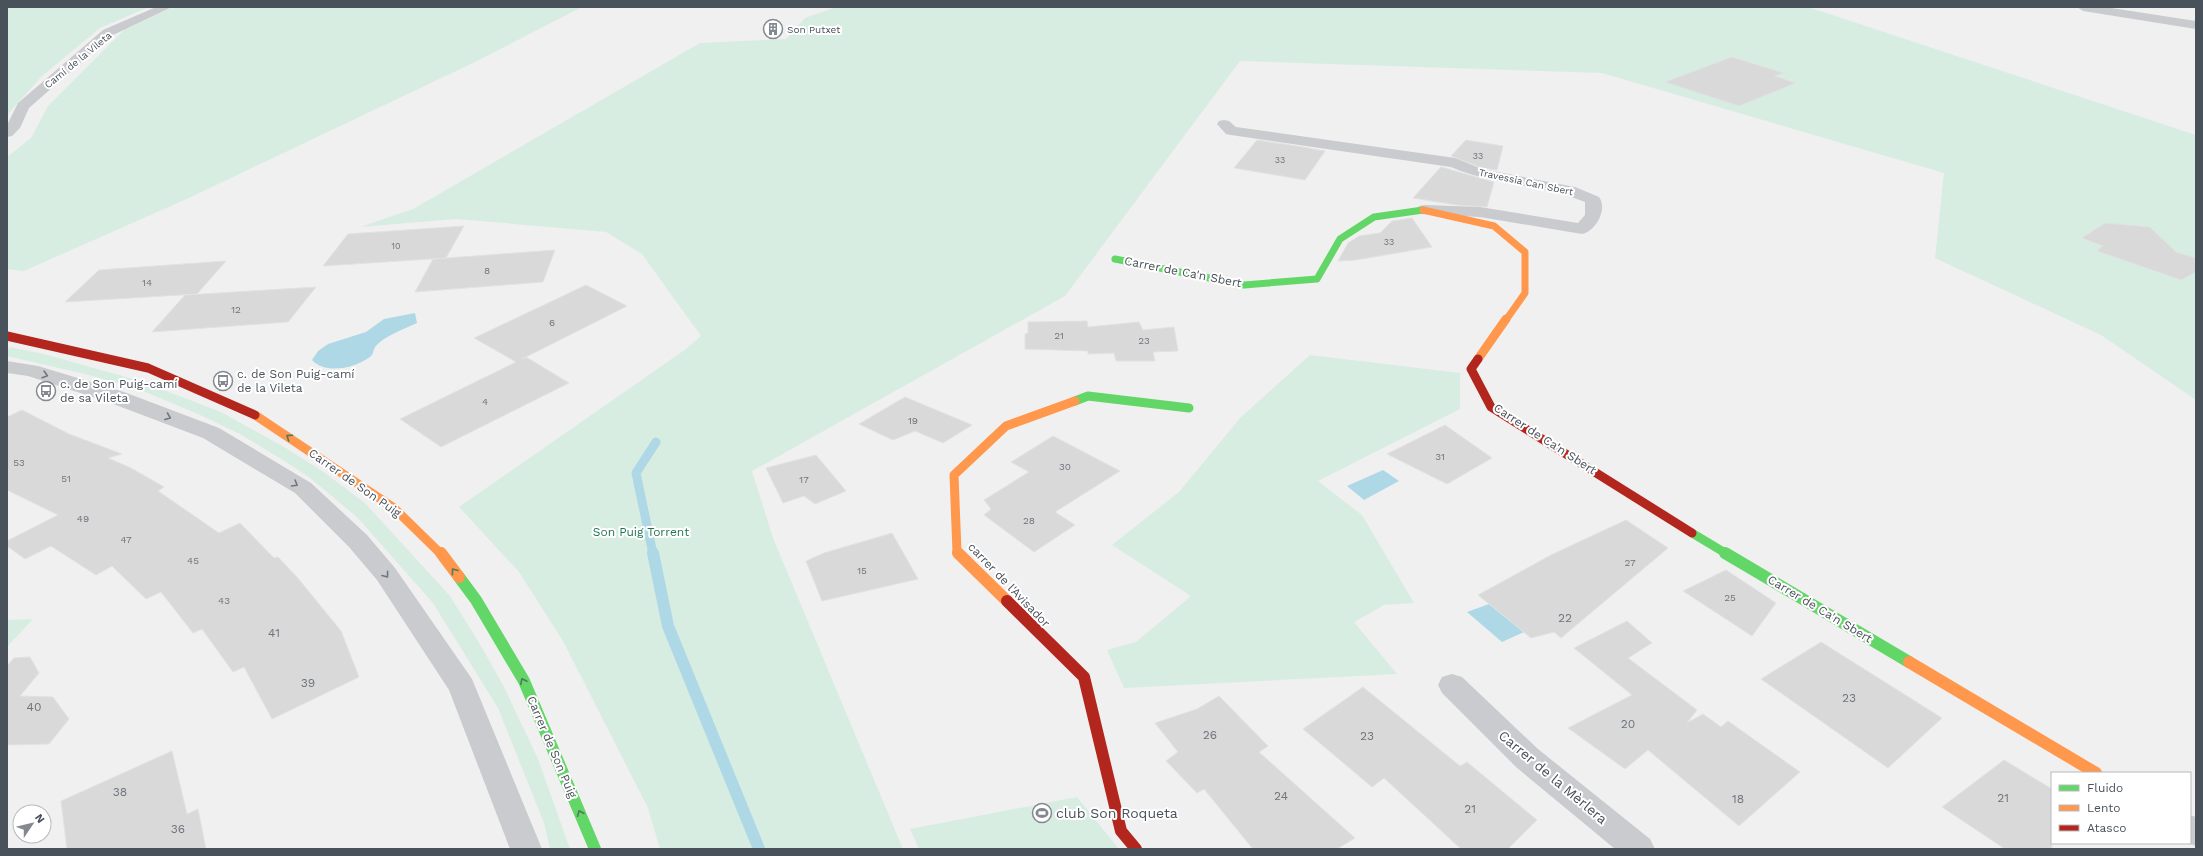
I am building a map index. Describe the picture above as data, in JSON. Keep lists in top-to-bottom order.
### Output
{
  "streets": {
    "street": [
      "Camí de la Vileta",
      "Travessia Can Sbert",
      "Carrer de Ca'n Sbert",
      "Carrer de Son Puig",
      "carrer de l'Avisador",
      "Carrer de la Mèrlera"
    ]
  },
  "crossings": [
    ["Travessia Can Sbert", "Carrer de Ca'n Sbert"]
  ],
  "parks": ["Son Puig Torrent"],
  "places": {
    "building": ["Son Putxet"],
    "bus stop": ["c. de Son Puig-camí de la Vileta", "c. de Son Puig-camí de sa Vileta"],
    "sports": ["club Son Roqueta"]
  },
  "house_numbers": [
    "33",
    "33",
    "33",
    "10",
    "8",
    "14",
    "12",
    "6",
    "21",
    "23",
    "4",
    "19",
    "31",
    "53",
    "30",
    "51",
    "17",
    "49",
    "28",
    "47",
    "45",
    "27",
    "15",
    "25",
    "43",
    "22",
    "41",
    "39",
    "23",
    "40",
    "20",
    "26",
    "23",
    "38",
    "24",
    "21",
    "18",
    "21",
    "36"
  ],
  "legend": ["Fluido", "Lento", "Atasco"],
  "north": "top right"
}
